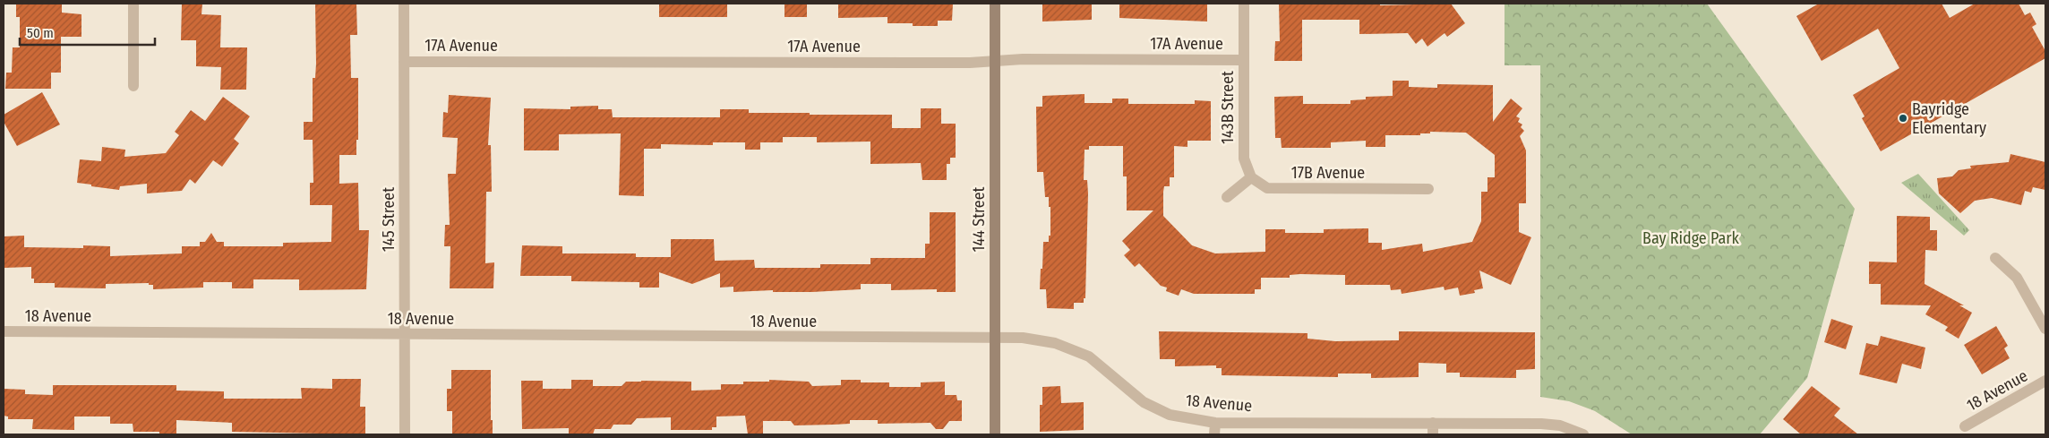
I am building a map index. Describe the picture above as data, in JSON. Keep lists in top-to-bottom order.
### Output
{
  "streets": {
    "street": [
      "17A Avenue",
      "143B Street",
      "17B Avenue",
      "145 Street",
      "144 Street",
      "18 Avenue"
    ]
  },
  "crossings": [
    ["17A Avenue", "143B Street"],
    ["17A Avenue", "145 Street"],
    ["17A Avenue", "144 Street"],
    ["143B Street", "17B Avenue"],
    ["145 Street", "18 Avenue"],
    ["144 Street", "18 Avenue"]
  ],
  "parks": ["Bay Ridge Park"],
  "places": ["Bayridge Elementary"],
  "scale_bar": "50 m"
}
